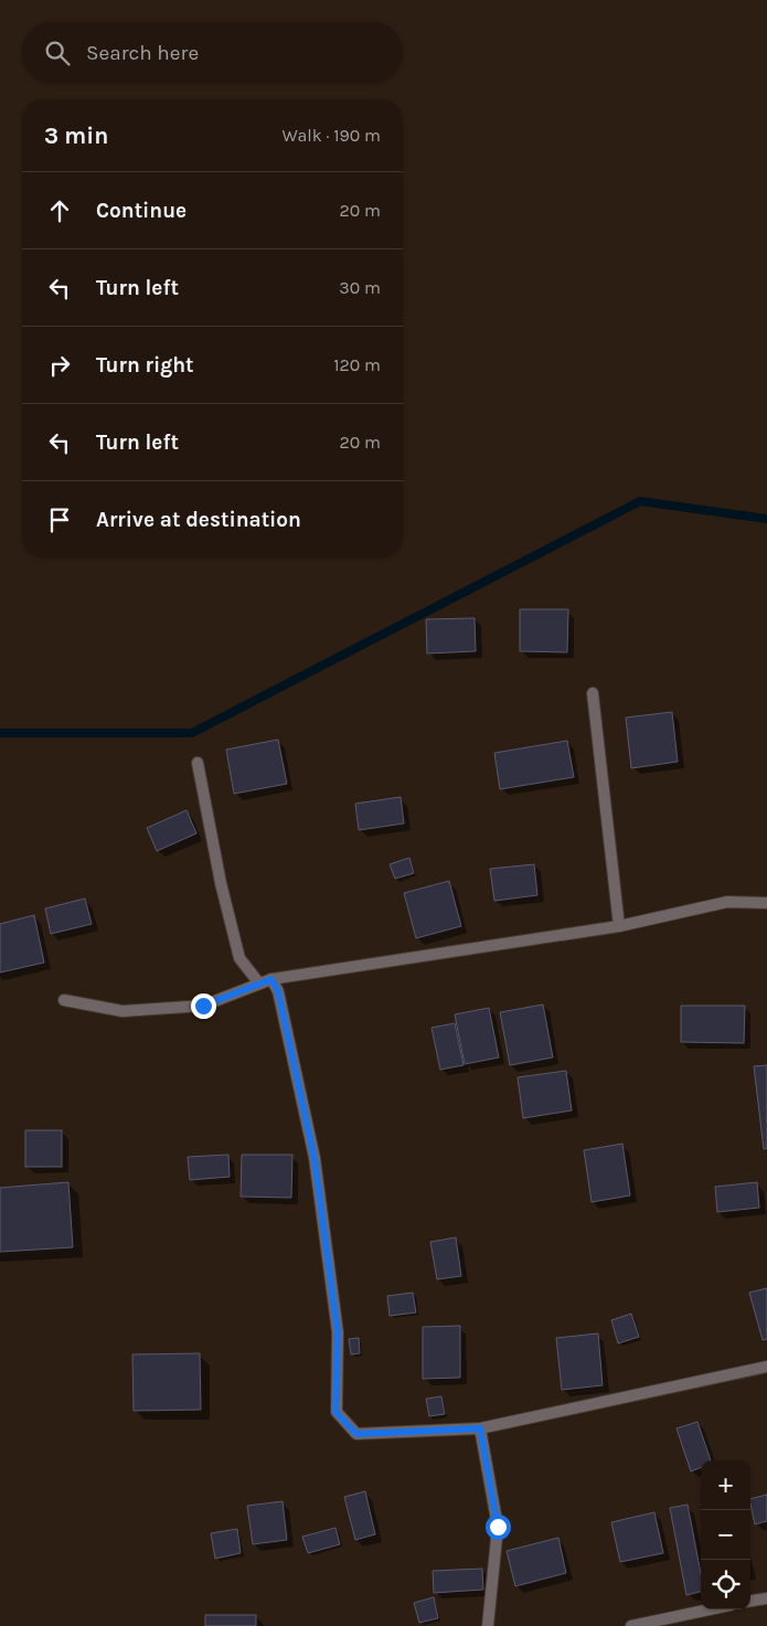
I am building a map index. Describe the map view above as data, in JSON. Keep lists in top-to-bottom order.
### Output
{
  "page": {
    "search": "Search here",
    "heading": ["3 min", "Walk · 190 m"],
    "list": [
      ["Continue", "20 m"],
      ["Turn left", "30 m"],
      ["Turn right", "120 m"],
      ["Turn left", "20 m"],
      "Arrive at destination"
    ],
    "map_buttons": ["+", "−"]
  }
}
